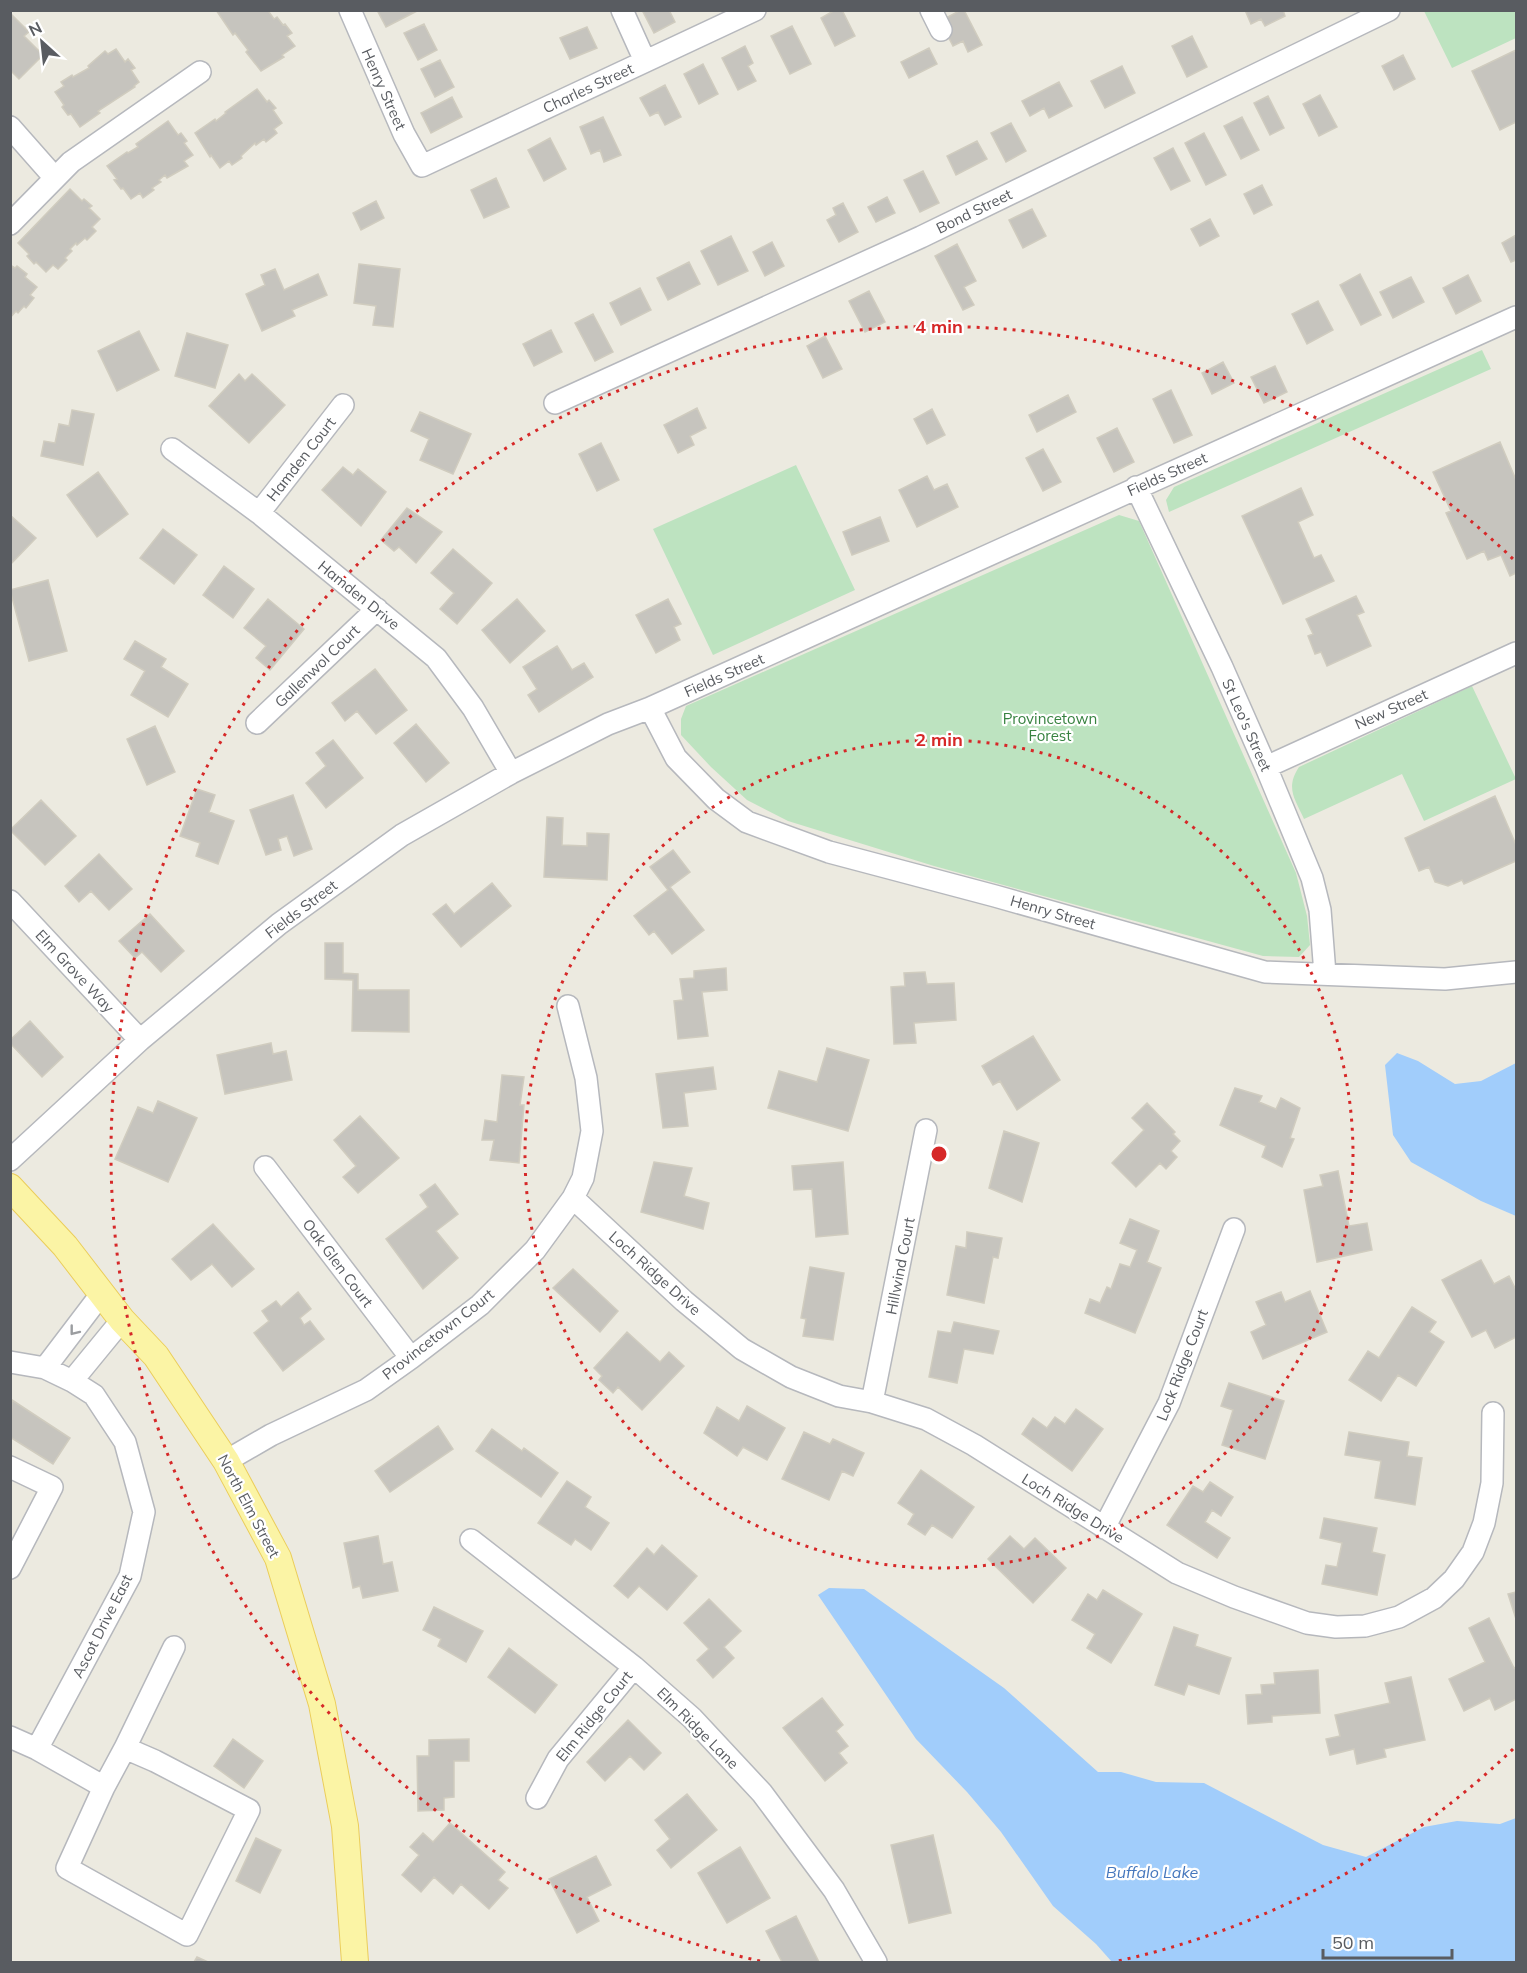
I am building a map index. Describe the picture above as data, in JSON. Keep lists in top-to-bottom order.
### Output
{
  "streets": {
    "main road": ["North Elm Street"],
    "street": [
      "Charles Street",
      "Henry Street",
      "Bond Street",
      "Hamden Court",
      "Fields Street",
      "Hamden Drive",
      "Gallenwol Court",
      "New Street",
      "St Leo's Street",
      "Elm Grove Way",
      "Oak Glen Court",
      "Hillwind Court",
      "Loch Ridge Drive",
      "Provincetown Court",
      "Lock Ridge Court",
      "Ascot Drive East",
      "Elm Ridge Court",
      "Elm Ridge Lane"
    ]
  },
  "crossings": [
    ["Charles Street", "Henry Street"],
    ["Henry Street", "Fields Street"],
    ["Henry Street", "St Leo's Street"],
    ["Hamden Court", "Hamden Drive"],
    ["Fields Street", "Hamden Drive"],
    ["Fields Street", "St Leo's Street"],
    ["Fields Street", "Elm Grove Way"],
    ["Hamden Drive", "Gallenwol Court"],
    ["New Street", "St Leo's Street"],
    ["Oak Glen Court", "Provincetown Court"],
    ["Hillwind Court", "Loch Ridge Drive"],
    ["Loch Ridge Drive", "Provincetown Court"],
    ["Loch Ridge Drive", "Lock Ridge Court"],
    ["Provincetown Court", "North Elm Street"],
    ["Elm Ridge Court", "Elm Ridge Lane"]
  ],
  "water": ["Buffalo Lake"],
  "parks": ["Provincetown Forest"],
  "scale_bar": "50 m",
  "north": "top left",
  "rings": ["4 min", "2 min"]
}
